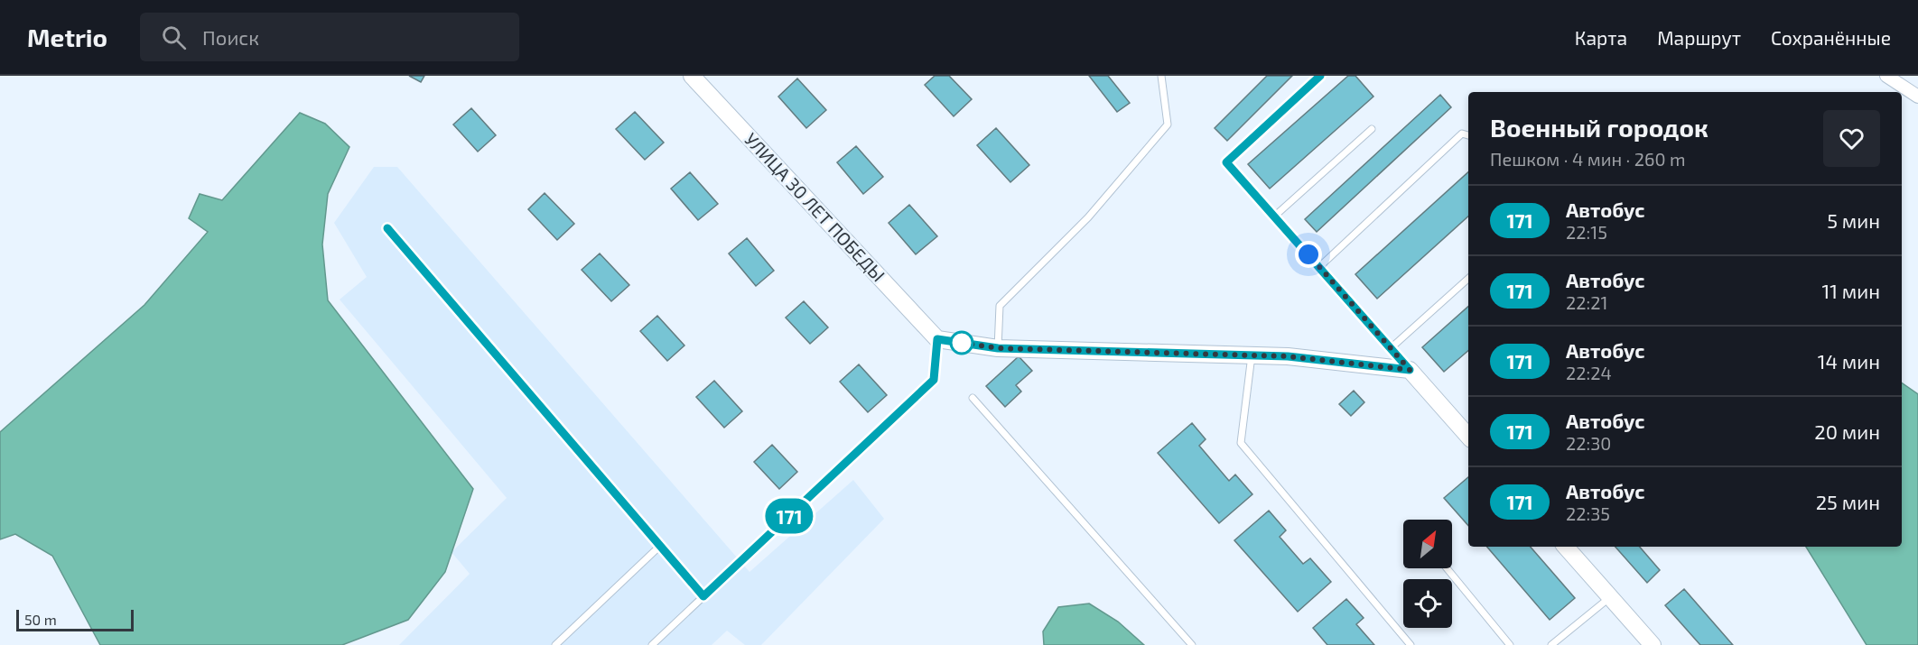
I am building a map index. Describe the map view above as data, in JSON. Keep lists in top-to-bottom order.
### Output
{
  "streets": {
    "street": ["УЛИЦА 30 ЛЕТ ПОБЕДЫ"]
  },
  "lines": ["bus line 171"],
  "scale_bar": "50 m",
  "north": "top right",
  "page": {
    "header": "Metrio",
    "search": "Поиск",
    "nav": ["Карта", "Маршрут", "Сохранённые"],
    "on_map": "171",
    "heading": ["Военный городок", "Пешком · 4 мин · 260 m"],
    "list": [
      {
        "mark": "171",
        "name": "Автобус",
        "note": "22:15",
        "value": "5 мин"
      },
      {
        "mark": "171",
        "name": "Автобус",
        "note": "22:21",
        "value": "11 мин"
      },
      {
        "mark": "171",
        "name": "Автобус",
        "note": "22:24",
        "value": "14 мин"
      },
      {
        "mark": "171",
        "name": "Автобус",
        "note": "22:30",
        "value": "20 мин"
      },
      {
        "mark": "171",
        "name": "Автобус",
        "note": "22:35",
        "value": "25 мин"
      }
    ],
    "scale": "50 m"
  }
}
